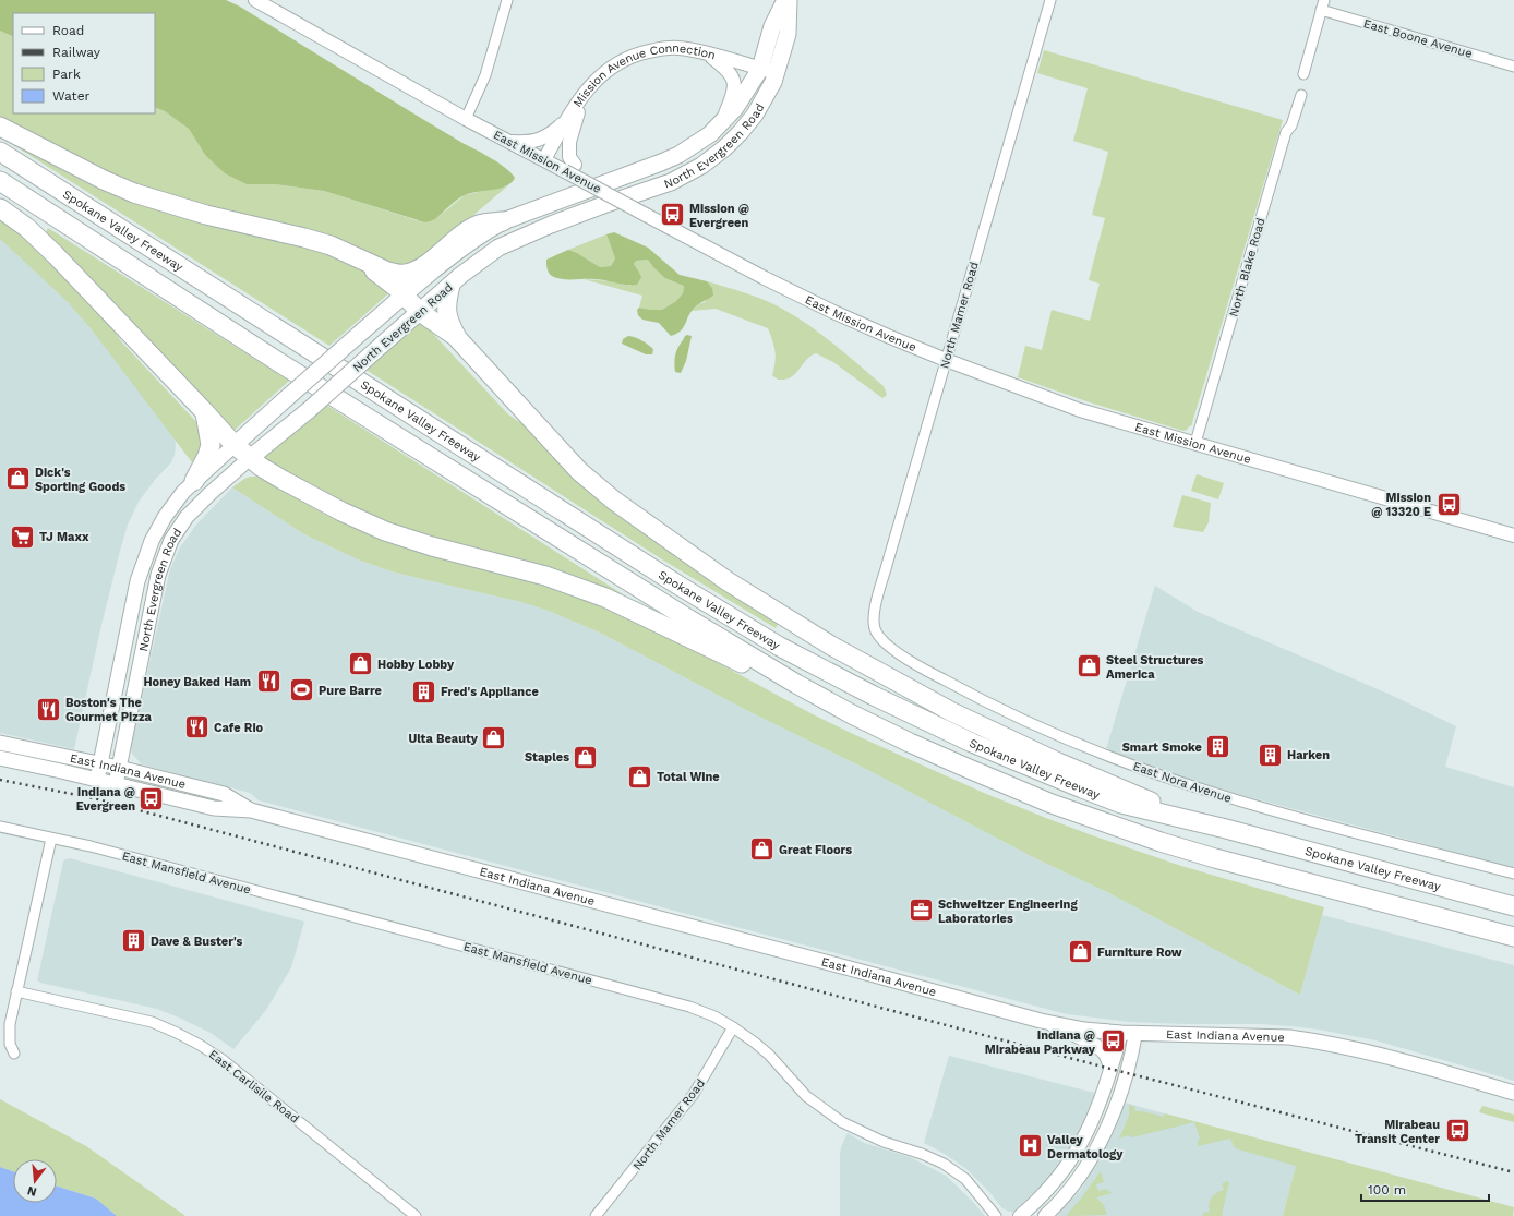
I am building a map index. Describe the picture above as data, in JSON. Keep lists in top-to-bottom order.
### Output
{
  "streets": {
    "highway": ["Spokane Valley Freeway"],
    "main road": ["North Evergreen Road", "East Indiana Avenue"],
    "street": [
      "East Boone Avenue",
      "Mission Avenue Connection",
      "East Mission Avenue",
      "North Blake Road",
      "North Mamer Road",
      "East Nora Avenue",
      "East Mansfield Avenue",
      "East Carlisile Road"
    ]
  },
  "crossings": [
    ["Mission Avenue Connection", "North Evergreen Road"],
    ["Mission Avenue Connection", "East Mission Avenue"],
    ["North Evergreen Road", "East Indiana Avenue"],
    ["East Mission Avenue", "North Blake Road"],
    ["East Mission Avenue", "North Mamer Road"],
    ["North Mamer Road", "East Nora Avenue"],
    ["North Mamer Road", "East Mansfield Avenue"]
  ],
  "places": {
    "bus stop": [
      "Mission @ Evergreen",
      "Mission @ 13320 E",
      "Indiana @ Evergreen",
      "Indiana @ Mirabeau Parkway",
      "Mirabeau Transit Center"
    ],
    "shop": [
      "Dick's Sporting Goods",
      "Hobby Lobby",
      "Steel Structures America",
      "Ulta Beauty",
      "Staples",
      "Total Wine",
      "Great Floors",
      "Furniture Row"
    ],
    "supermarket": ["TJ Maxx"],
    "restaurant": ["Honey Baked Ham", "Boston's The Gourmet Pizza", "Cafe Rio"],
    "sports": ["Pure Barre"],
    "building": [
      "Fred's Appliance",
      "Smart Smoke",
      "Harken",
      "Dave & Buster's"
    ],
    "office": ["Schweitzer Engineering Laboratories"],
    "hospital": ["Valley Dermatology"]
  },
  "legend": [
    "Road",
    "Railway",
    "Park",
    "Water"
  ],
  "scale_bar": "100 m",
  "north": "bottom"
}
